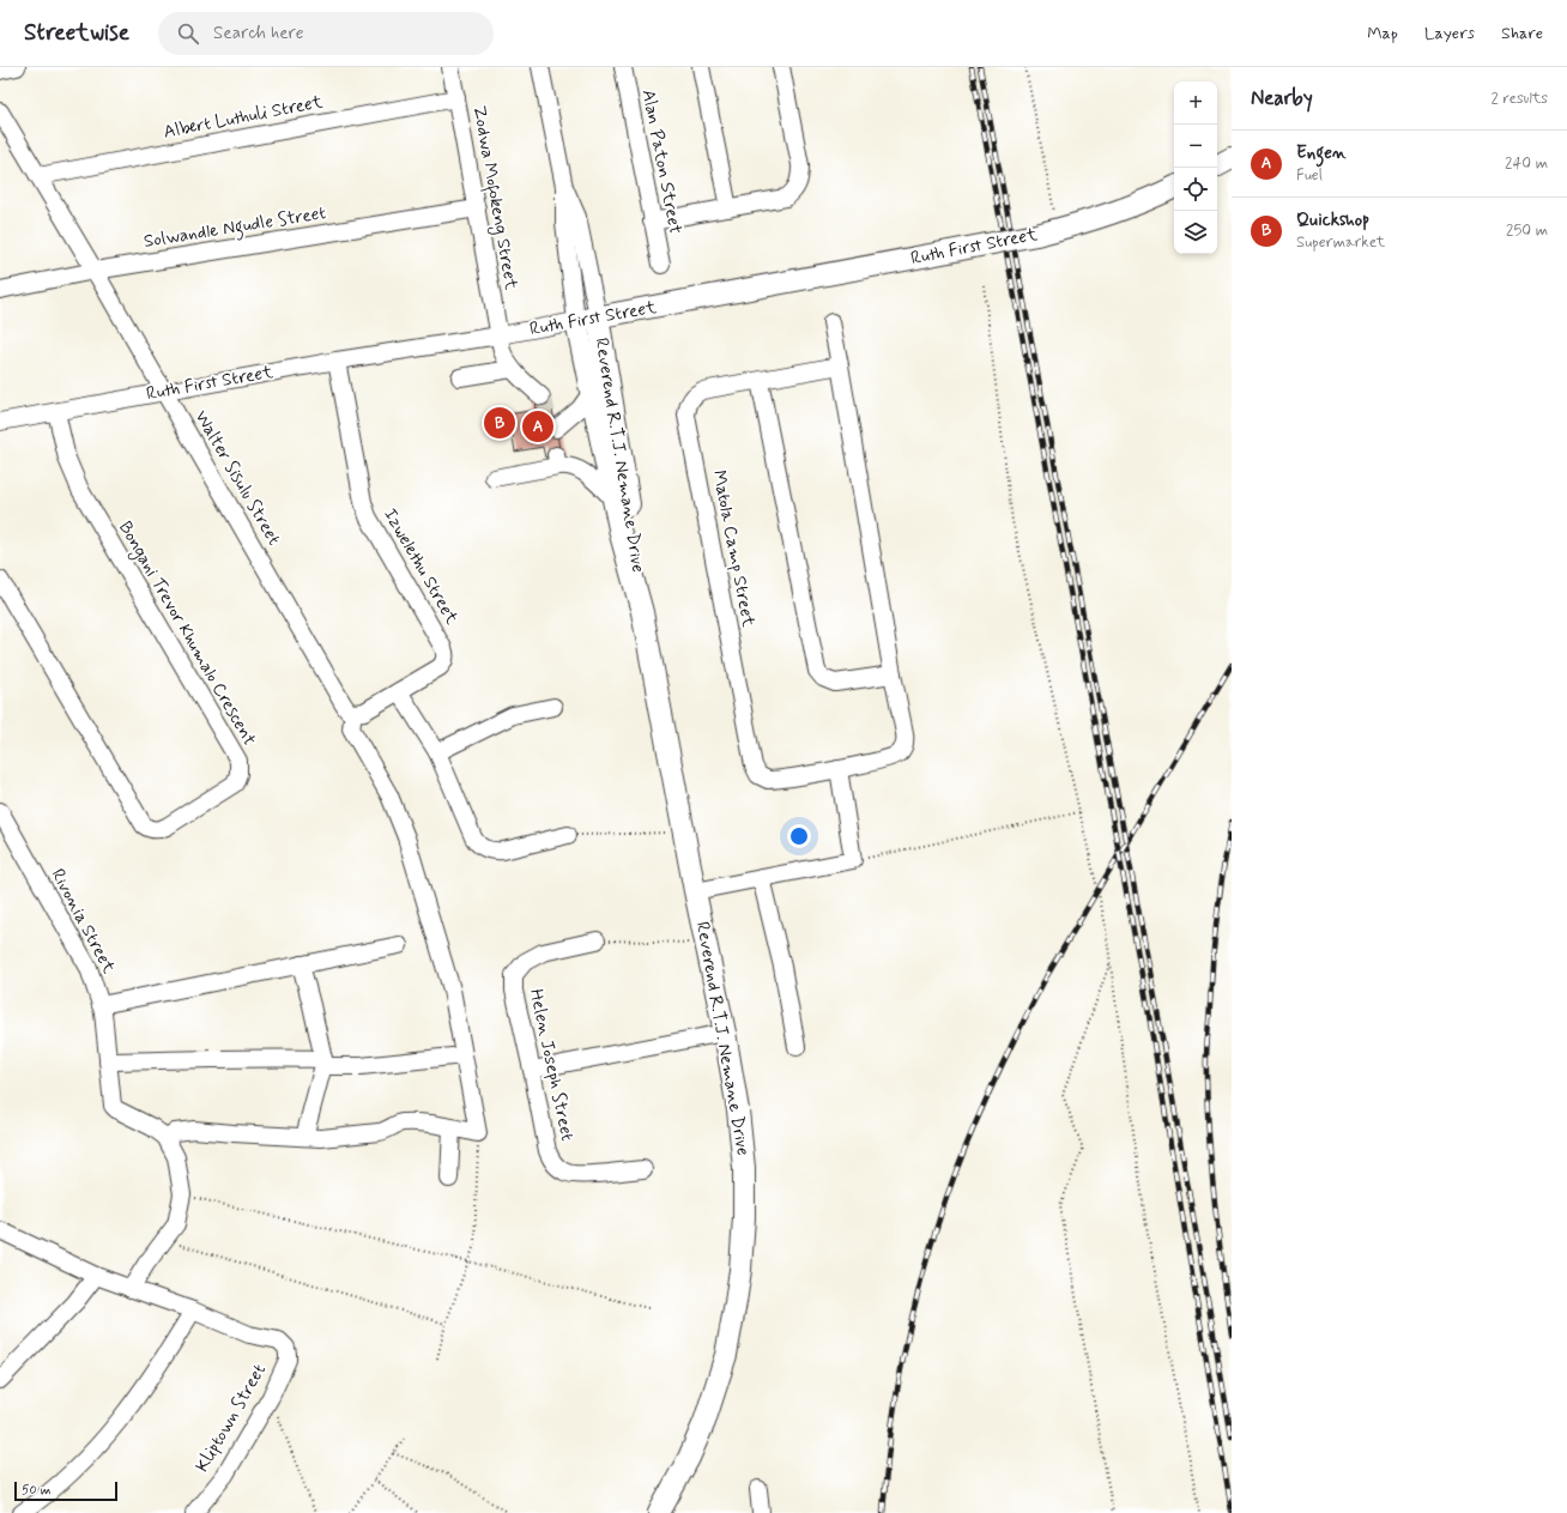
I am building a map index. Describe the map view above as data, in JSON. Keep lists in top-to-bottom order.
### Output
{
  "streets": {
    "main road": ["Ruth First Street", "Reverend R.T.J. Nemane Drive"],
    "street": [
      "Albert Luthuli Street",
      "Alan Paton Street",
      "Zodwa Mofokeng Street",
      "Solwandle Ngudle Street",
      "Walter Sisulu Street",
      "Matola Camp Street",
      "Izwelethu Street",
      "Bongani Trevor Khumalo Crescent",
      "Rivonia Street",
      "Helen Joseph Street",
      "Kliptown Street"
    ]
  },
  "crossings": [
    ["Albert Luthuli Street", "Zodwa Mofokeng Street"],
    ["Albert Luthuli Street", "Walter Sisulu Street"],
    ["Zodwa Mofokeng Street", "Solwandle Ngudle Street"],
    ["Zodwa Mofokeng Street", "Ruth First Street"],
    ["Solwandle Ngudle Street", "Walter Sisulu Street"],
    ["Ruth First Street", "Reverend R.T.J. Nemane Drive"],
    ["Ruth First Street", "Walter Sisulu Street"],
    ["Ruth First Street", "Izwelethu Street"],
    ["Ruth First Street", "Bongani Trevor Khumalo Crescent"],
    ["Walter Sisulu Street", "Izwelethu Street"]
  ],
  "scale_bar": "50 m",
  "page": {
    "header": "Streetwise",
    "search": "Search here",
    "nav": ["Map", "Layers", "Share"],
    "heading": ["Nearby", "2 results"],
    "map_buttons": ["+", "−"],
    "list": [
      {
        "mark": "A",
        "name": "Engen",
        "note": "Fuel",
        "value": "240 m"
      },
      {
        "mark": "B",
        "name": "Quickshop",
        "note": "Supermarket",
        "value": "250 m"
      }
    ],
    "pins": ["B", "A"],
    "scale": "50 m"
  }
}
